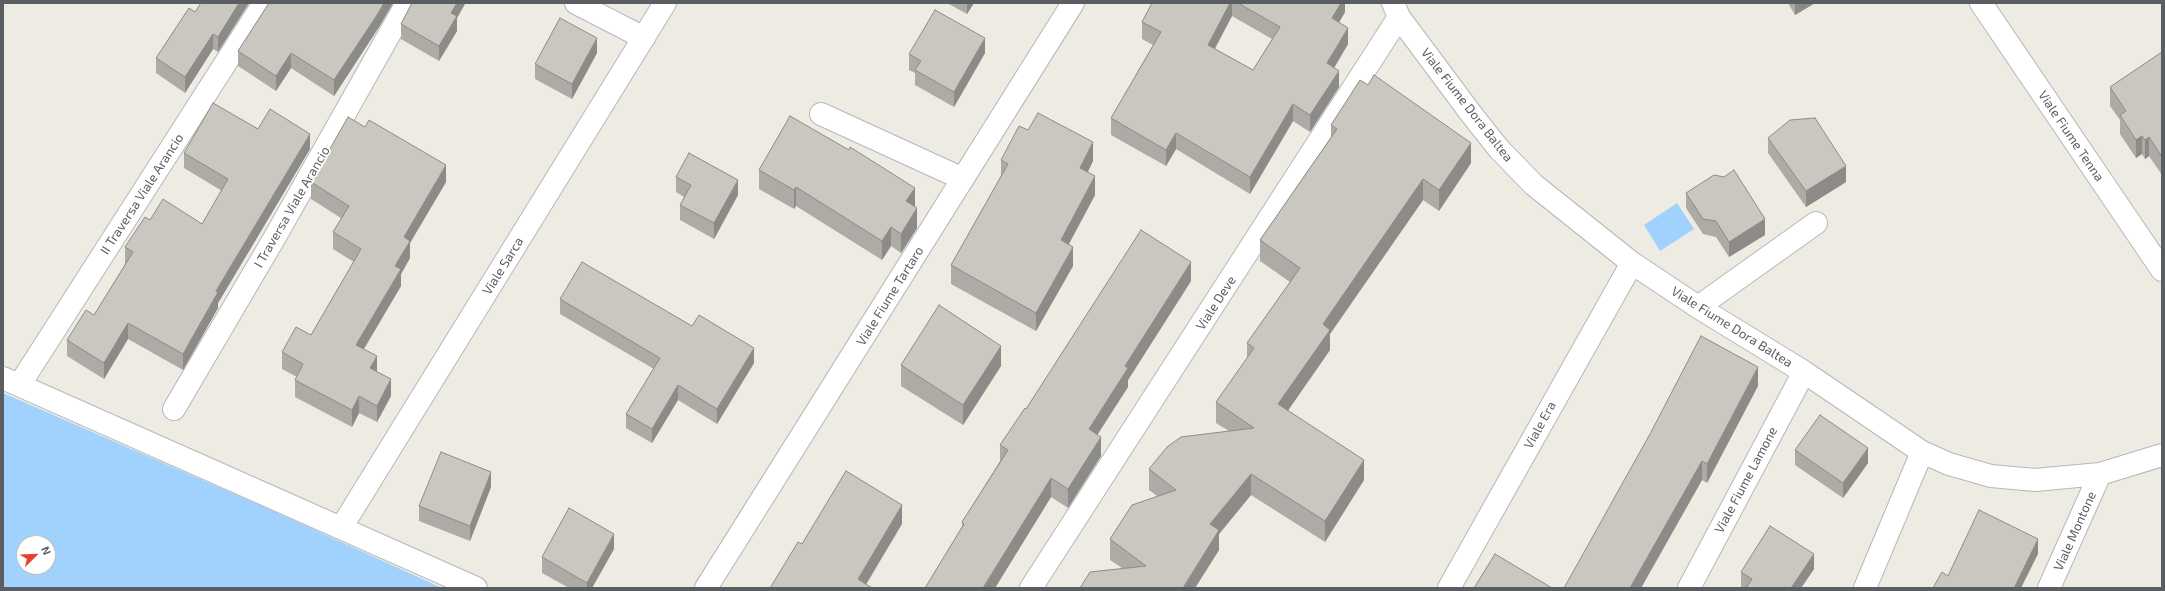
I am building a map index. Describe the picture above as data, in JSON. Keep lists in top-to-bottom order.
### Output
{
  "streets": {
    "street": [
      "Viale Fiume Dora Baltea",
      "Viale Fiume Tenna",
      "II Traversa Viale Arancio",
      "I Traversa Viale Arancio",
      "Viale Sarca",
      "Viale Fiume Tartaro",
      "Viale Deve",
      "Viale Era",
      "Viale Fiume Lamone",
      "Viale Montone"
    ]
  },
  "crossings": [
    ["Viale Fiume Dora Baltea", "Viale Deve"],
    ["Viale Fiume Dora Baltea", "Viale Era"],
    ["Viale Fiume Dora Baltea", "Viale Fiume Lamone"],
    ["Viale Fiume Dora Baltea", "Viale Montone"]
  ],
  "north": "top right"
}
